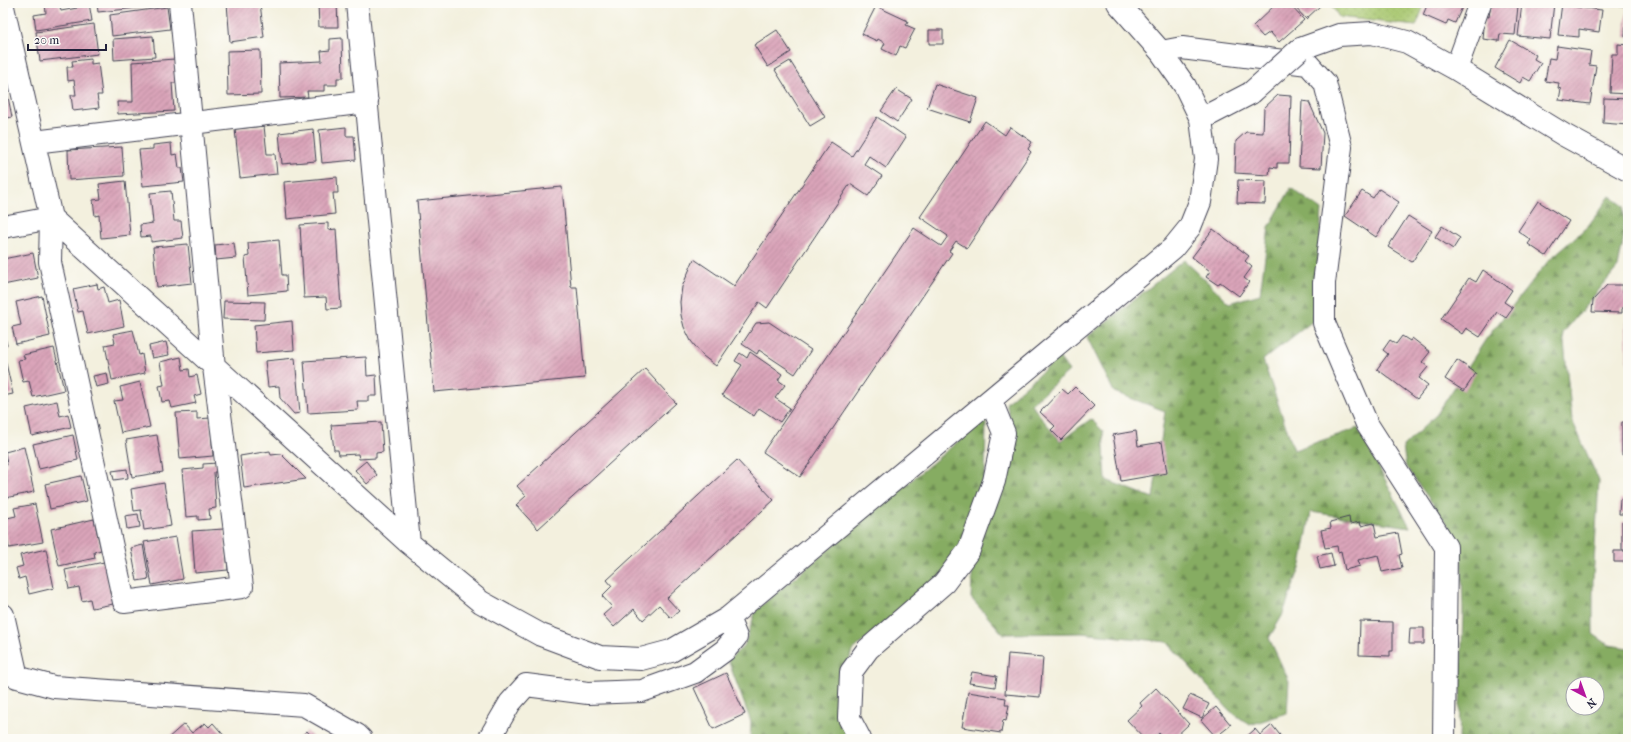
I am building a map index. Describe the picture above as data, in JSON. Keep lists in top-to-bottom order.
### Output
{
  "scale_bar": "20 m",
  "north": "bottom right"
}
